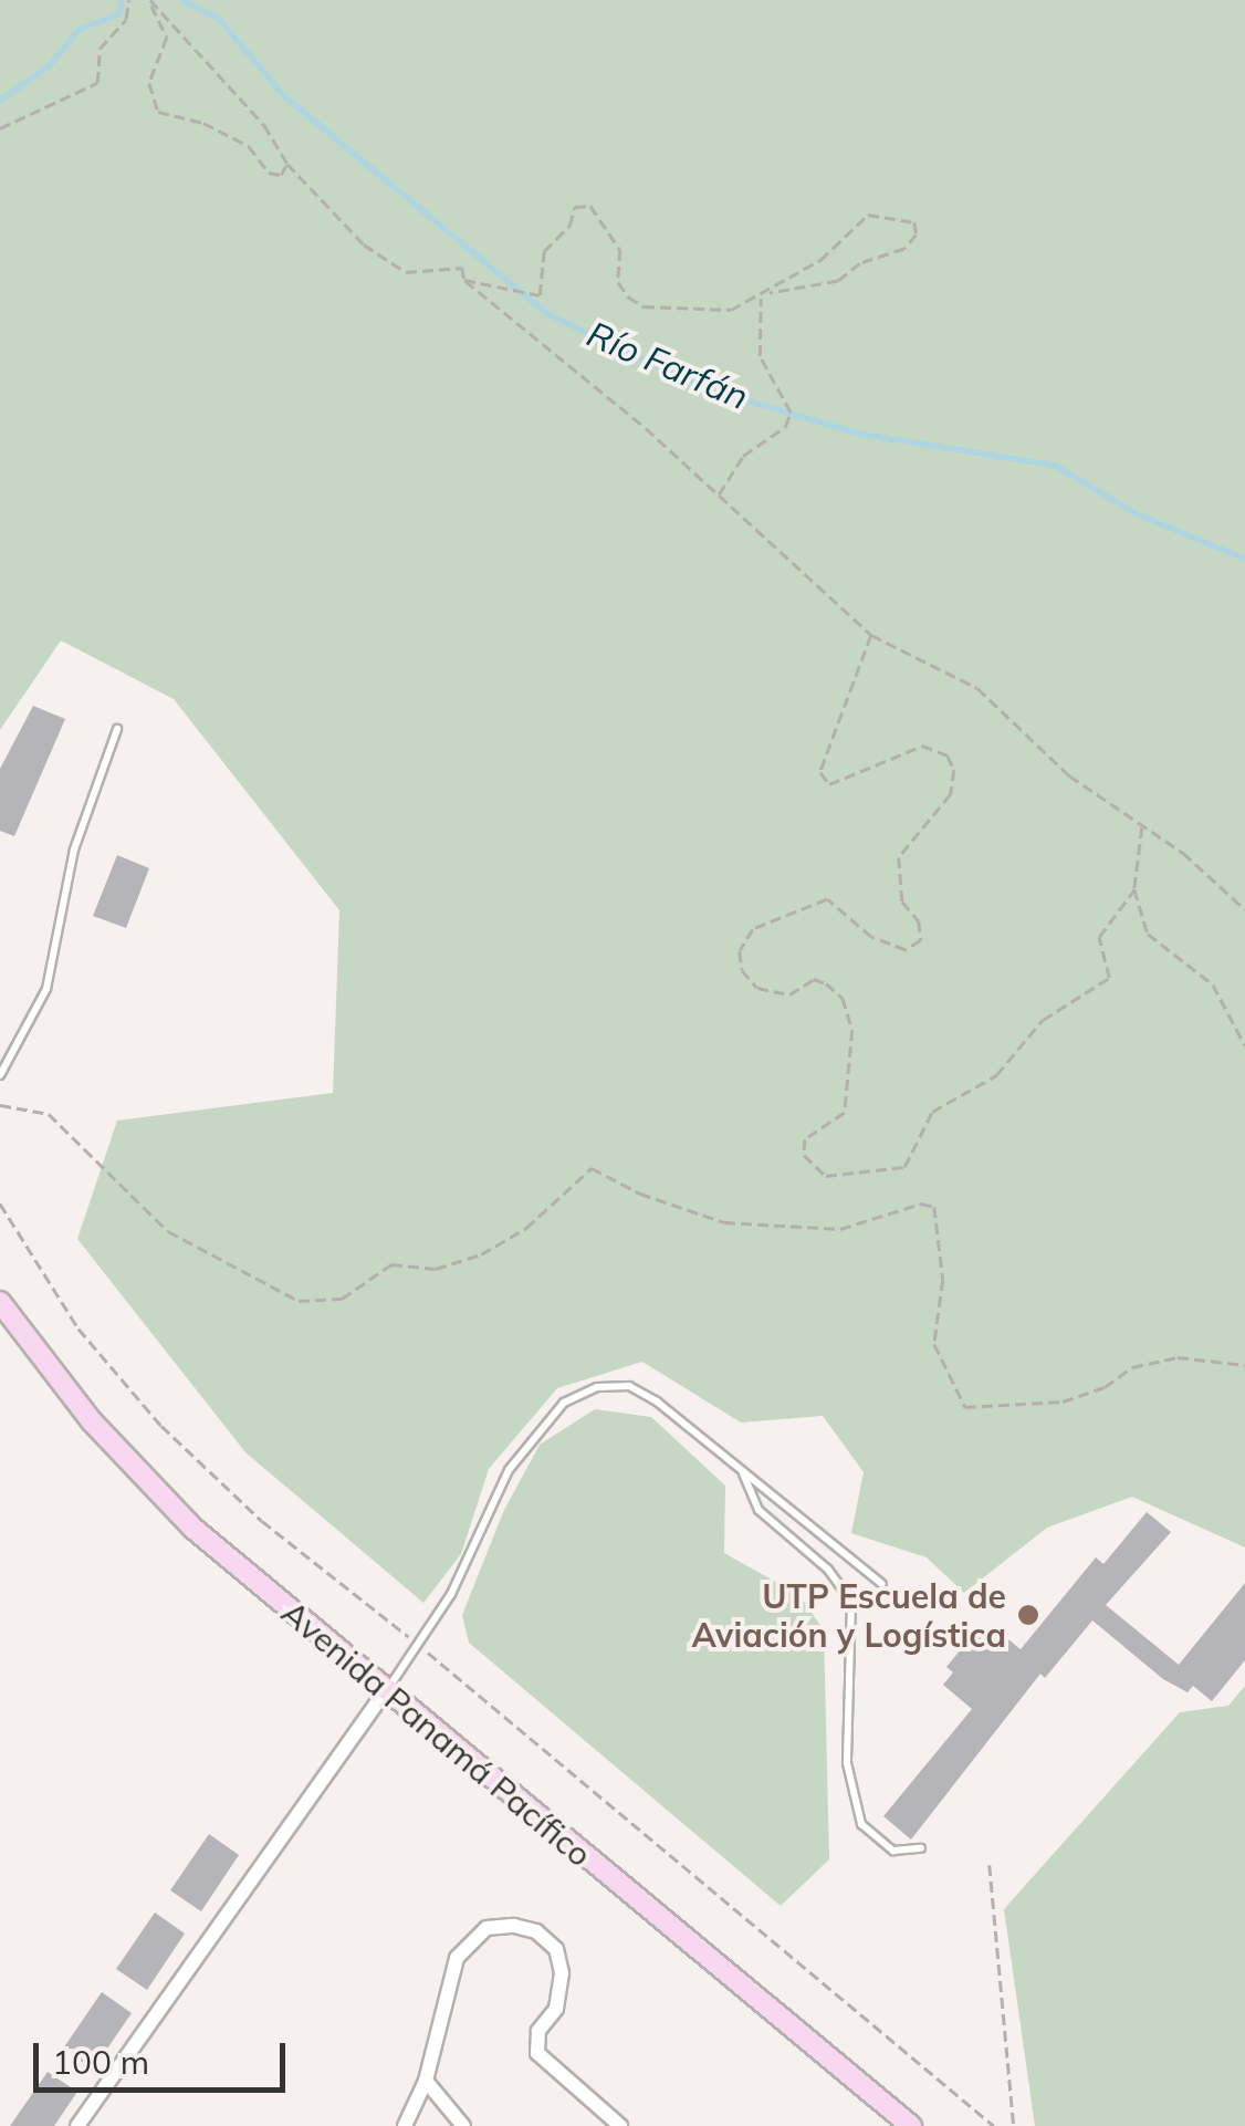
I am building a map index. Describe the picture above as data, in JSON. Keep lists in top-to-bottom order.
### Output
{
  "streets": {
    "main road": ["Avenida Panamá Pacífico"]
  },
  "water": ["Río Farfán"],
  "places": ["UTP Escuela de Aviación y Logística"],
  "scale_bar": "100 m"
}
